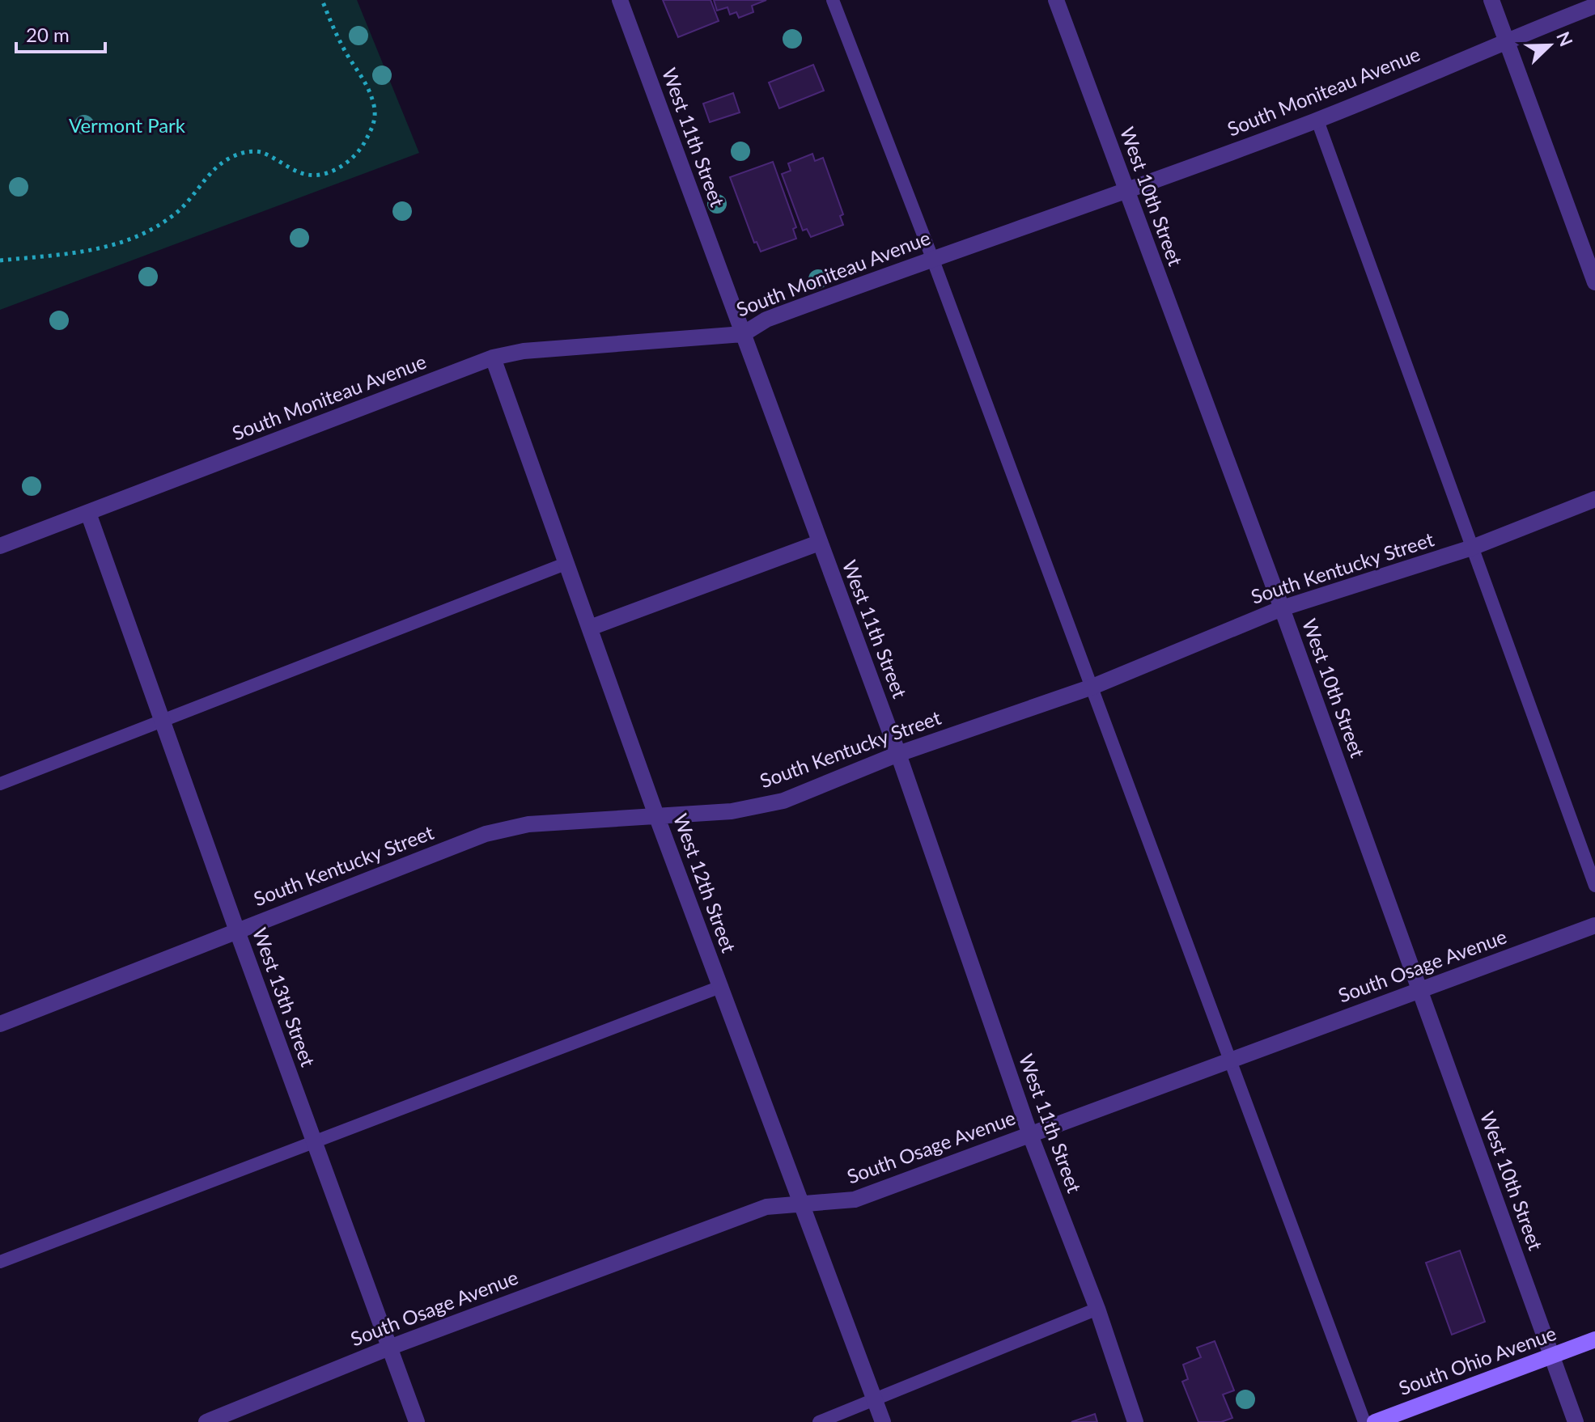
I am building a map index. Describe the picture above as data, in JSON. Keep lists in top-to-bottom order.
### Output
{
  "streets": {
    "main road": ["South Ohio Avenue"],
    "street": [
      "South Moniteau Avenue",
      "West 11th Street",
      "West 10th Street",
      "South Kentucky Street",
      "West 12th Street",
      "South Osage Avenue",
      "West 13th Street"
    ]
  },
  "crossings": [
    ["South Moniteau Avenue", "West 11th Street"],
    ["South Moniteau Avenue", "West 10th Street"],
    ["South Moniteau Avenue", "West 12th Street"],
    ["South Moniteau Avenue", "West 13th Street"],
    ["West 11th Street", "South Kentucky Street"],
    ["West 11th Street", "South Osage Avenue"],
    ["West 10th Street", "South Kentucky Street"],
    ["West 10th Street", "South Osage Avenue"],
    ["West 10th Street", "South Ohio Avenue"],
    ["South Kentucky Street", "West 12th Street"],
    ["South Kentucky Street", "West 13th Street"],
    ["West 12th Street", "South Osage Avenue"],
    ["South Osage Avenue", "West 13th Street"]
  ],
  "parks": ["Vermont Park"],
  "scale_bar": "20 m",
  "north": "top right"
}
